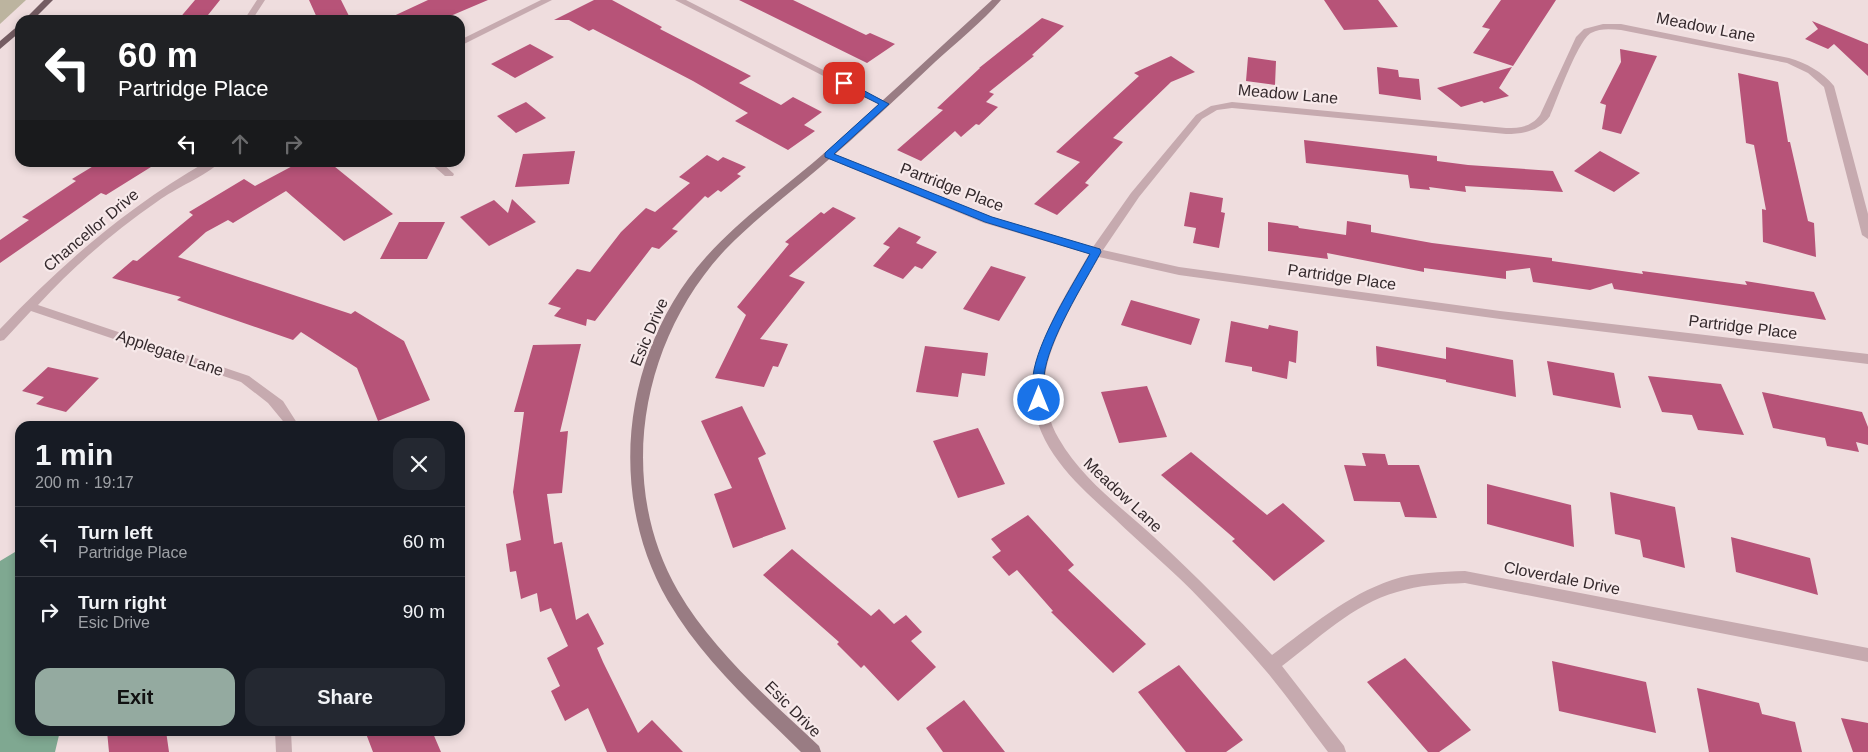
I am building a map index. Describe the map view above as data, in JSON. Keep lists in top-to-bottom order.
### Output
{
  "streets": {
    "street": [
      "Meadow Lane",
      "Partridge Place",
      "Chancellor Drive",
      "Esic Drive",
      "Applegate Lane",
      "Cloverdale Drive"
    ]
  },
  "crossings": [
    ["Meadow Lane", "Partridge Place"],
    ["Meadow Lane", "Cloverdale Drive"],
    ["Partridge Place", "Esic Drive"],
    ["Chancellor Drive", "Applegate Lane"]
  ],
  "page": {
    "turn": ["60 m", "Partridge Place"],
    "heading": ["1 min", "200 m · 19:17"],
    "list": [
      {
        "name": "Turn left",
        "note": "Partridge Place",
        "value": "60 m"
      },
      {
        "name": "Turn right",
        "note": "Esic Drive",
        "value": "90 m"
      }
    ],
    "buttons": ["Exit", "Share"]
  }
}
